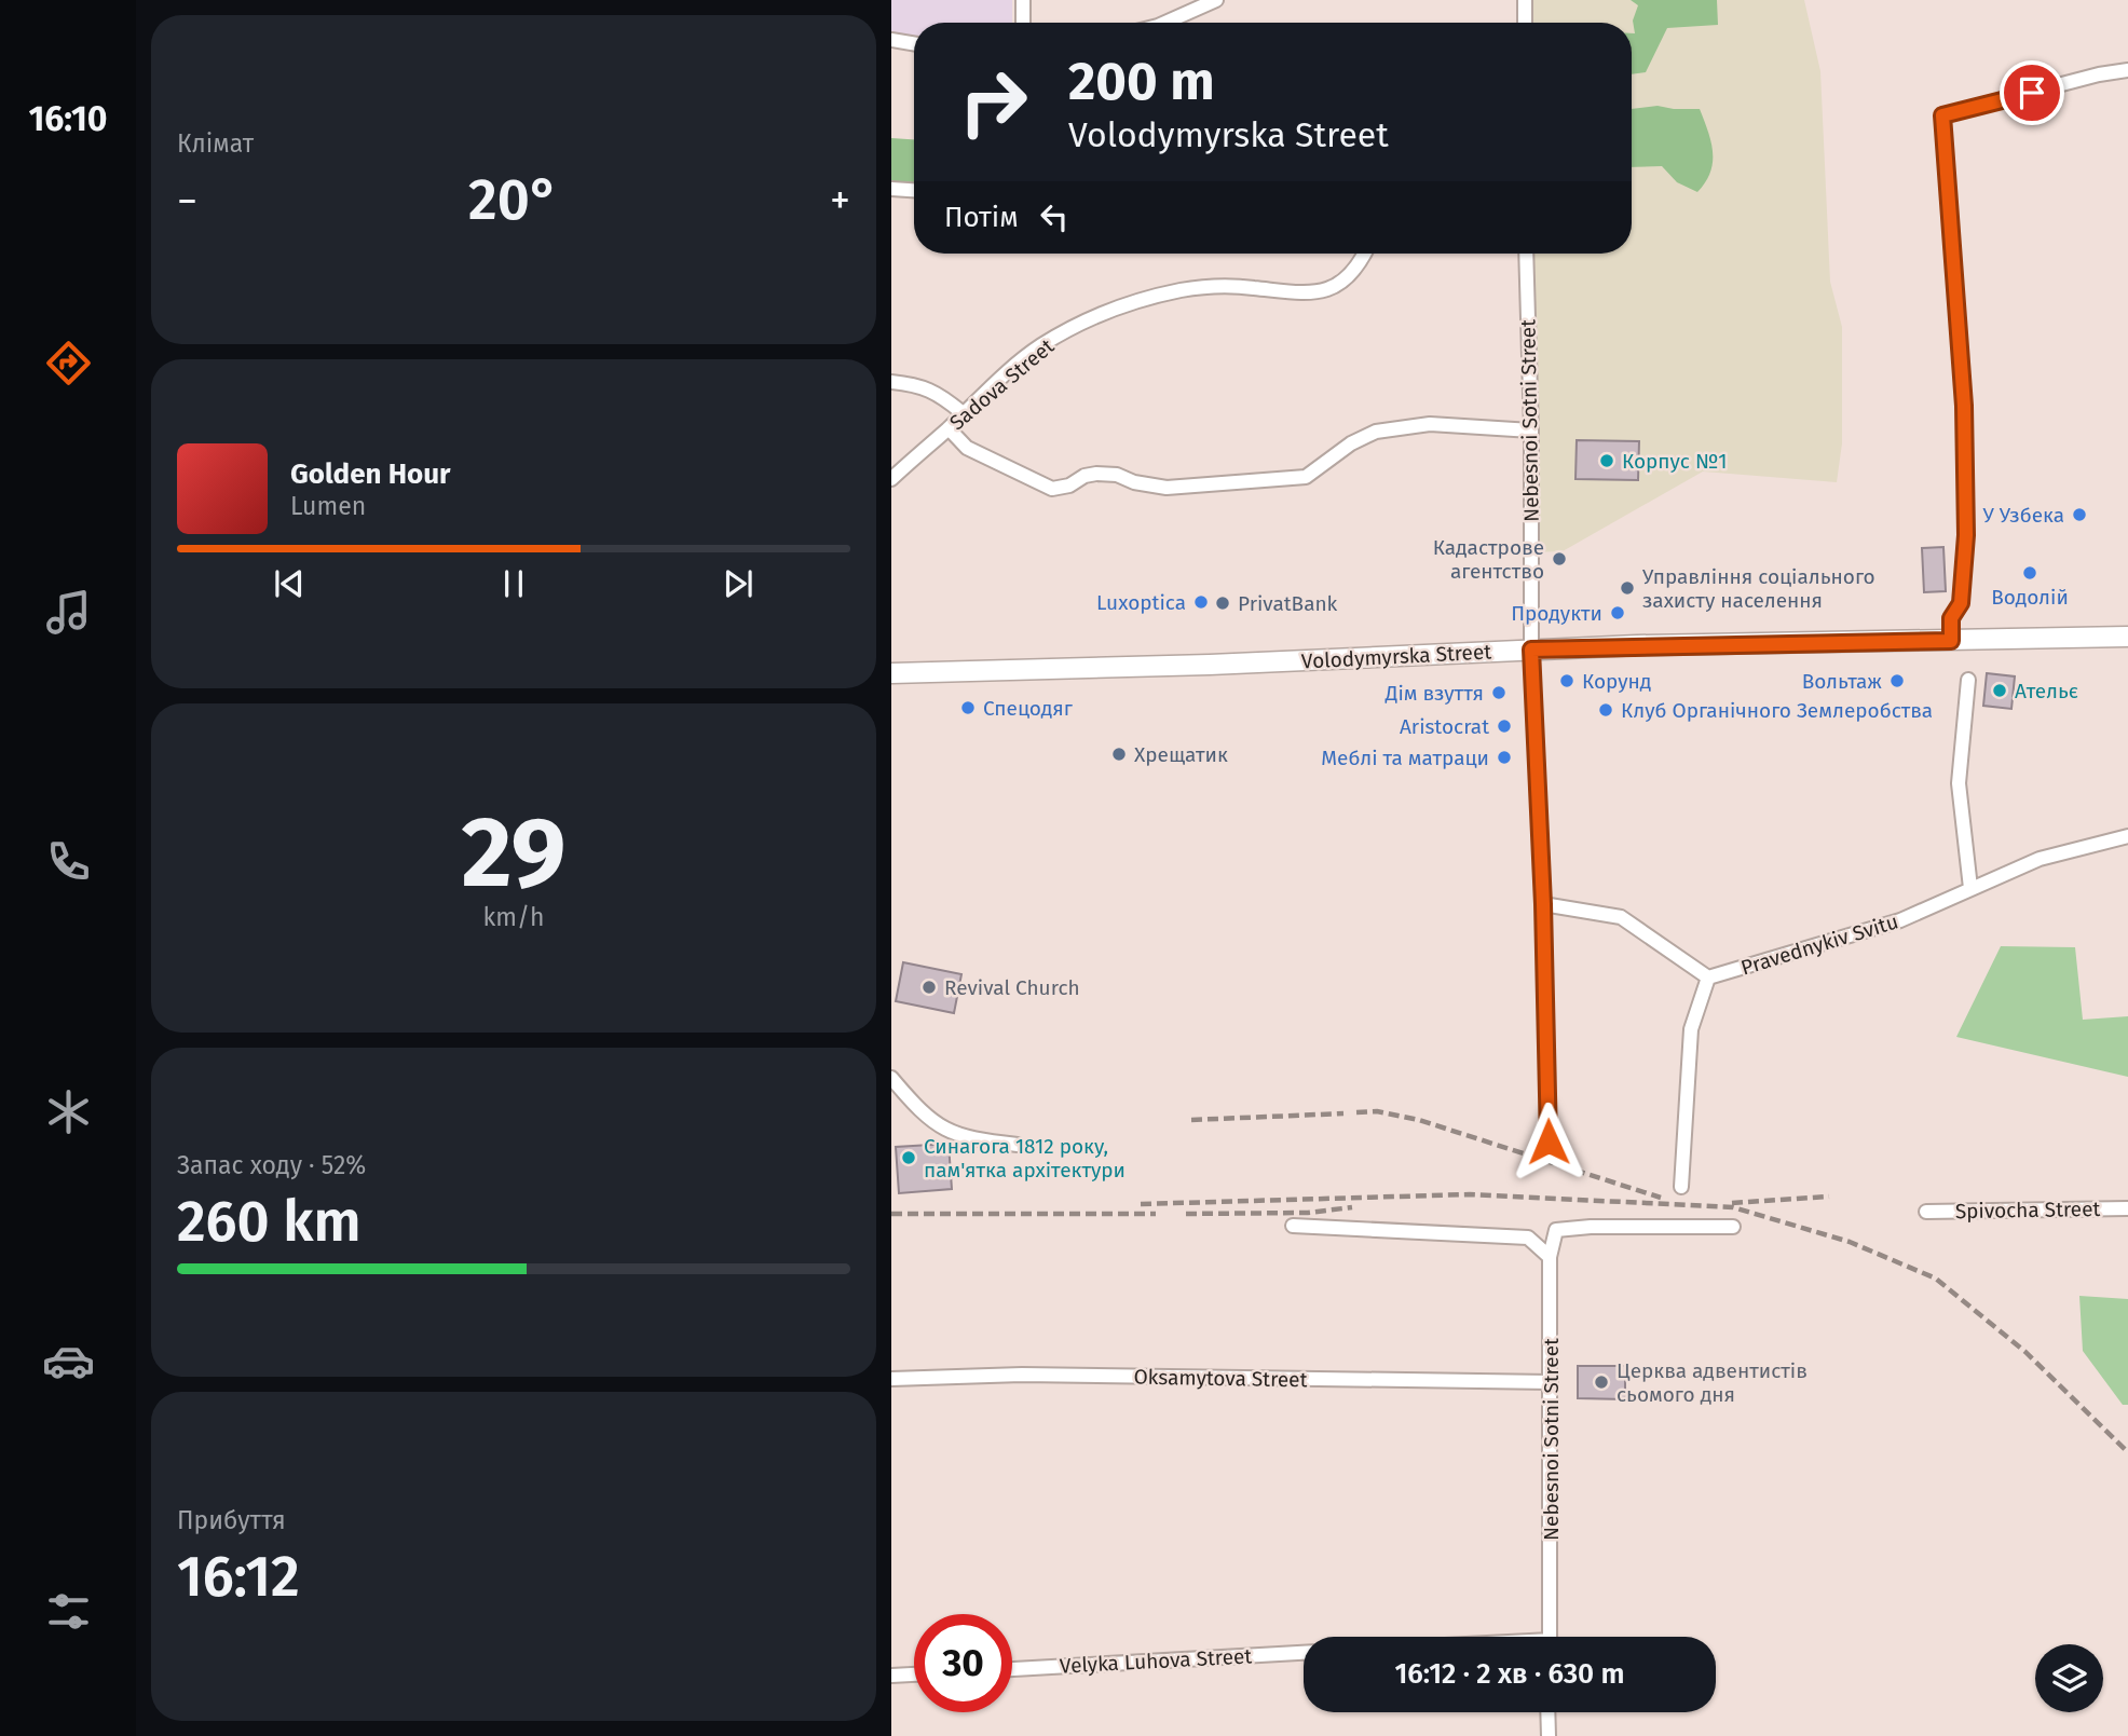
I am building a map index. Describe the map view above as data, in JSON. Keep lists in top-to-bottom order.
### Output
{
  "streets": {
    "main road": ["Volodymyrska Street"],
    "street": [
      "Sadova Street",
      "Nebesnoi Sotni Street",
      "Pravednykiv Svitu",
      "Spivocha Street",
      "Oksamytova Street",
      "Velyka Luhova Street"
    ]
  },
  "crossings": [
    ["Nebesnoi Sotni Street", "Volodymyrska Street"],
    ["Nebesnoi Sotni Street", "Oksamytova Street"]
  ],
  "places": [
    "Корпус №1",
    "У Узбека",
    "Кадастрове агентство",
    "Водолій",
    "Управління соціального захисту населення",
    "Luxoptica",
    "PrivatBank",
    "Продукти",
    "Корунд",
    "Вольтаж",
    "Ательє",
    "Дім взуття",
    "Спецодяг",
    "Клуб Органічного Землеробства",
    "Aristocrat",
    "Хрещатик",
    "Меблі та матраци",
    "Revival Church",
    "Синагога 1812 року, пам'ятка архітектури",
    "Церква адвентистів сьомого дня"
  ],
  "page": {
    "tabs": "16:10",
    "tile": [
      "Клімат",
      ["29", "km/h"],
      ["Запас ходу · 52%", "260 km"],
      ["Прибуття", "16:12"]
    ],
    "turn": ["200 m", "Volodymyrska Street"],
    "heat": ["−", "20°", "+"],
    "then": "Потім",
    "song": ["Golden Hour", "Lumen"],
    "limit": "30",
    "trip": "16:12 · 2 хв · 630 m"
  }
}
